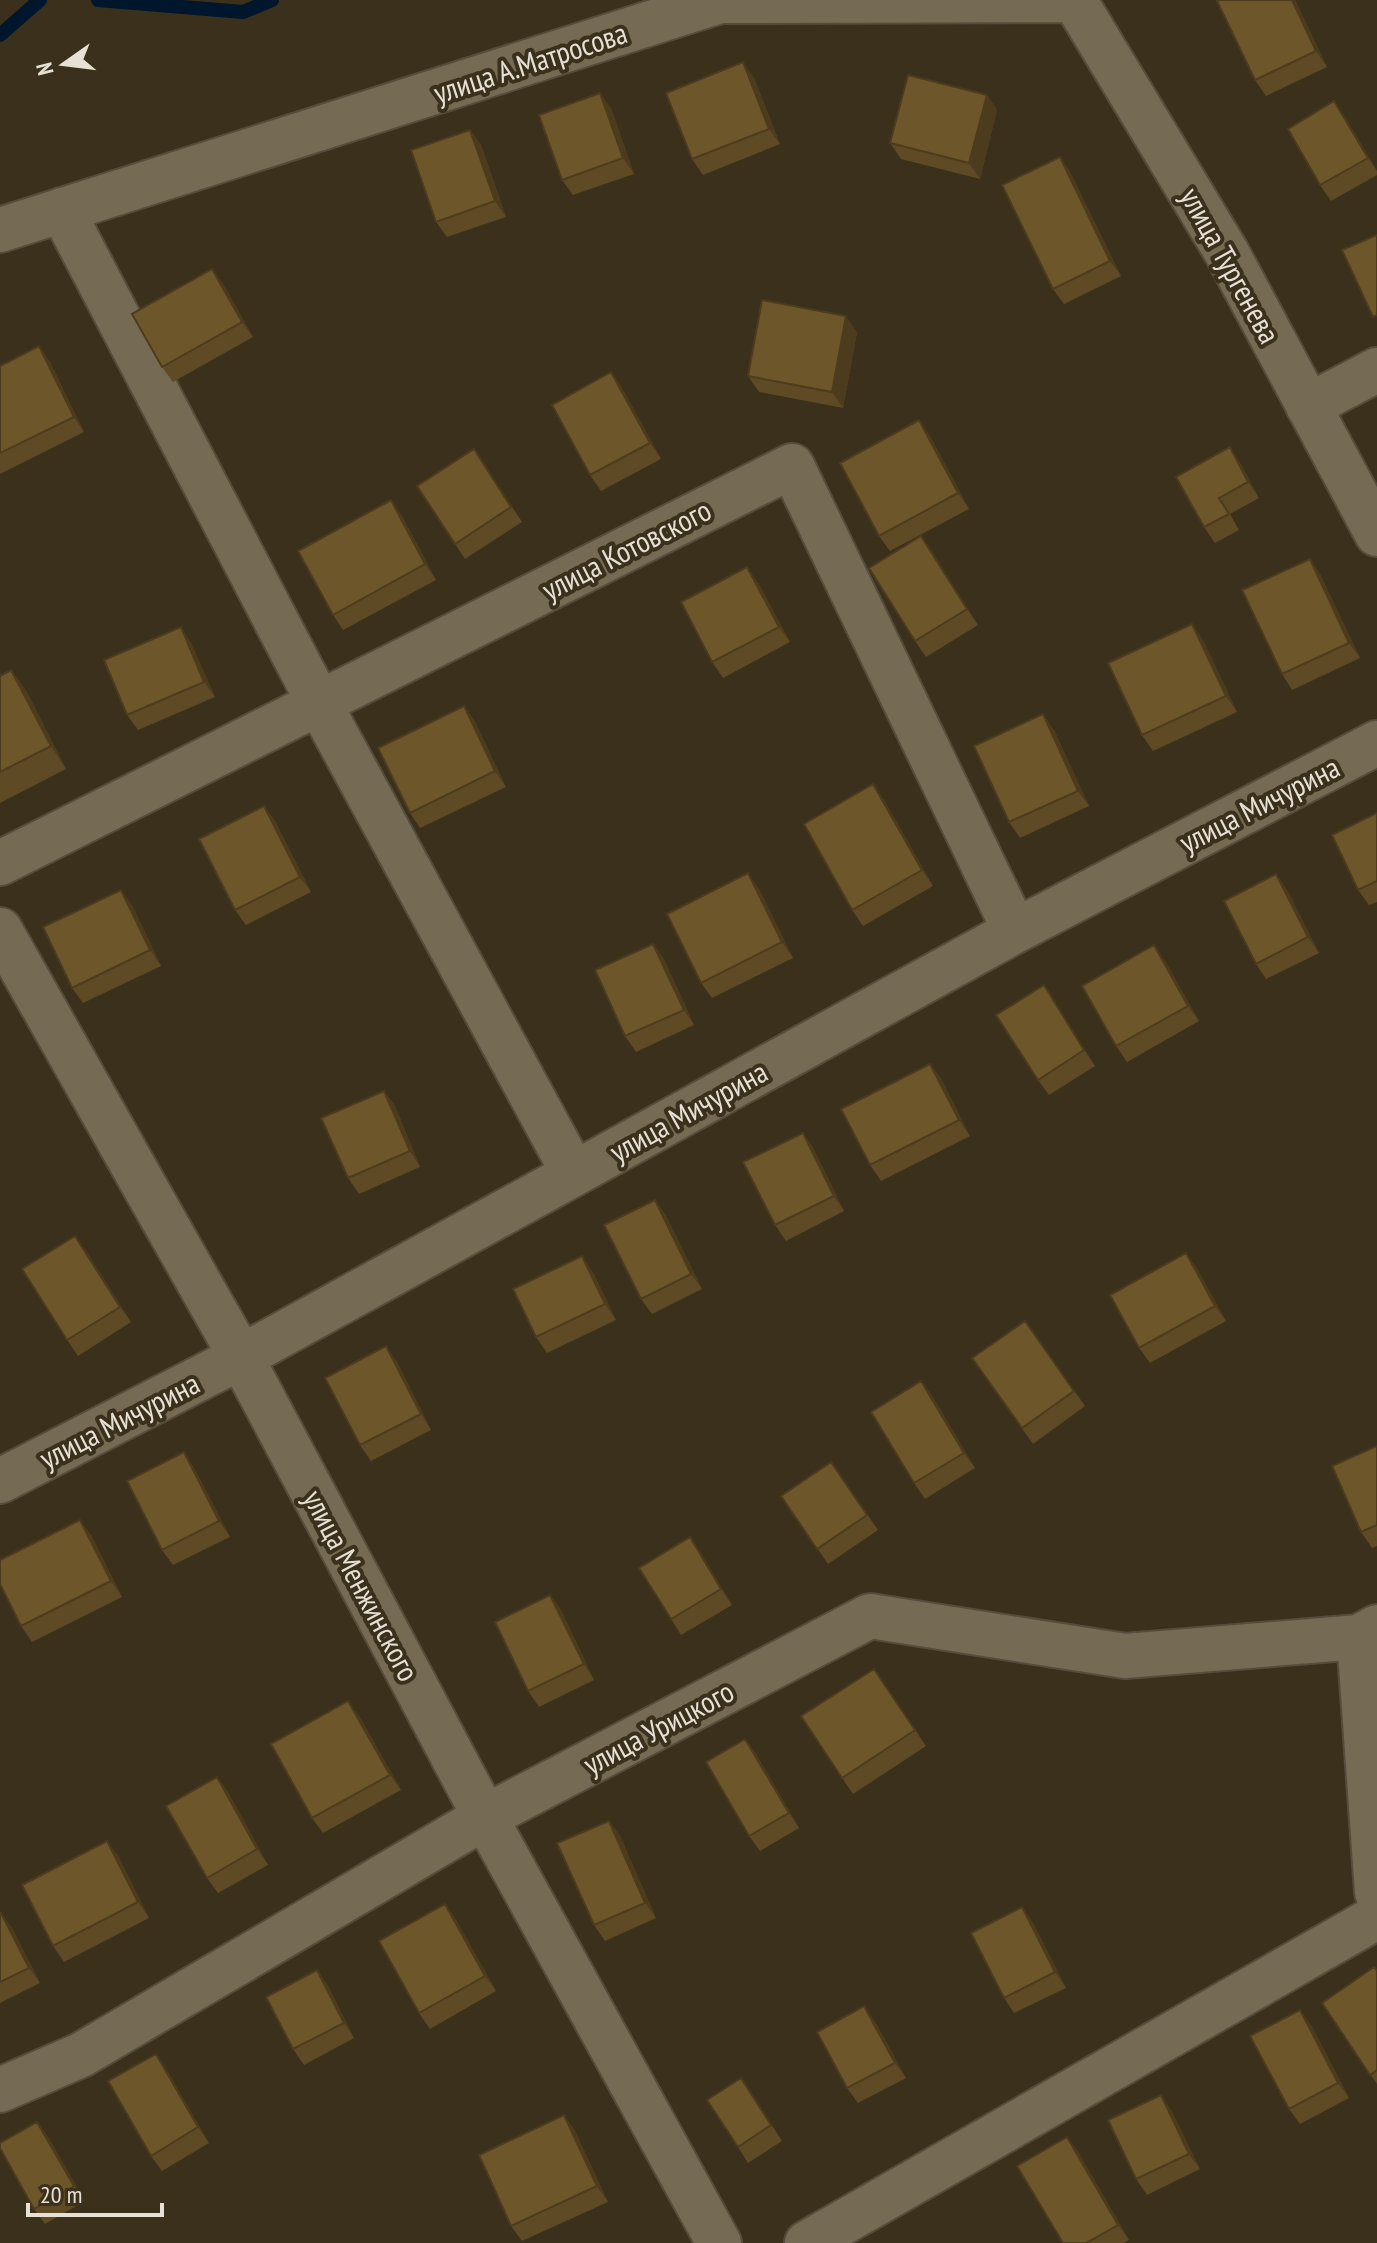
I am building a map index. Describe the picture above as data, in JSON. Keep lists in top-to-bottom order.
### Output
{
  "streets": {
    "street": [
      "улица А.Матросова",
      "улица Тургенева",
      "улица Котовского",
      "улица Мичурина",
      "улица Менжинского",
      "улица Урицкого"
    ]
  },
  "crossings": [
    ["улица А.Матросова", "улица Тургенева"],
    ["улица Котовского", "улица Мичурина"],
    ["улица Мичурина", "улица Менжинского"],
    ["улица Менжинского", "улица Урицкого"]
  ],
  "scale_bar": "20 m",
  "north": "left"
}
